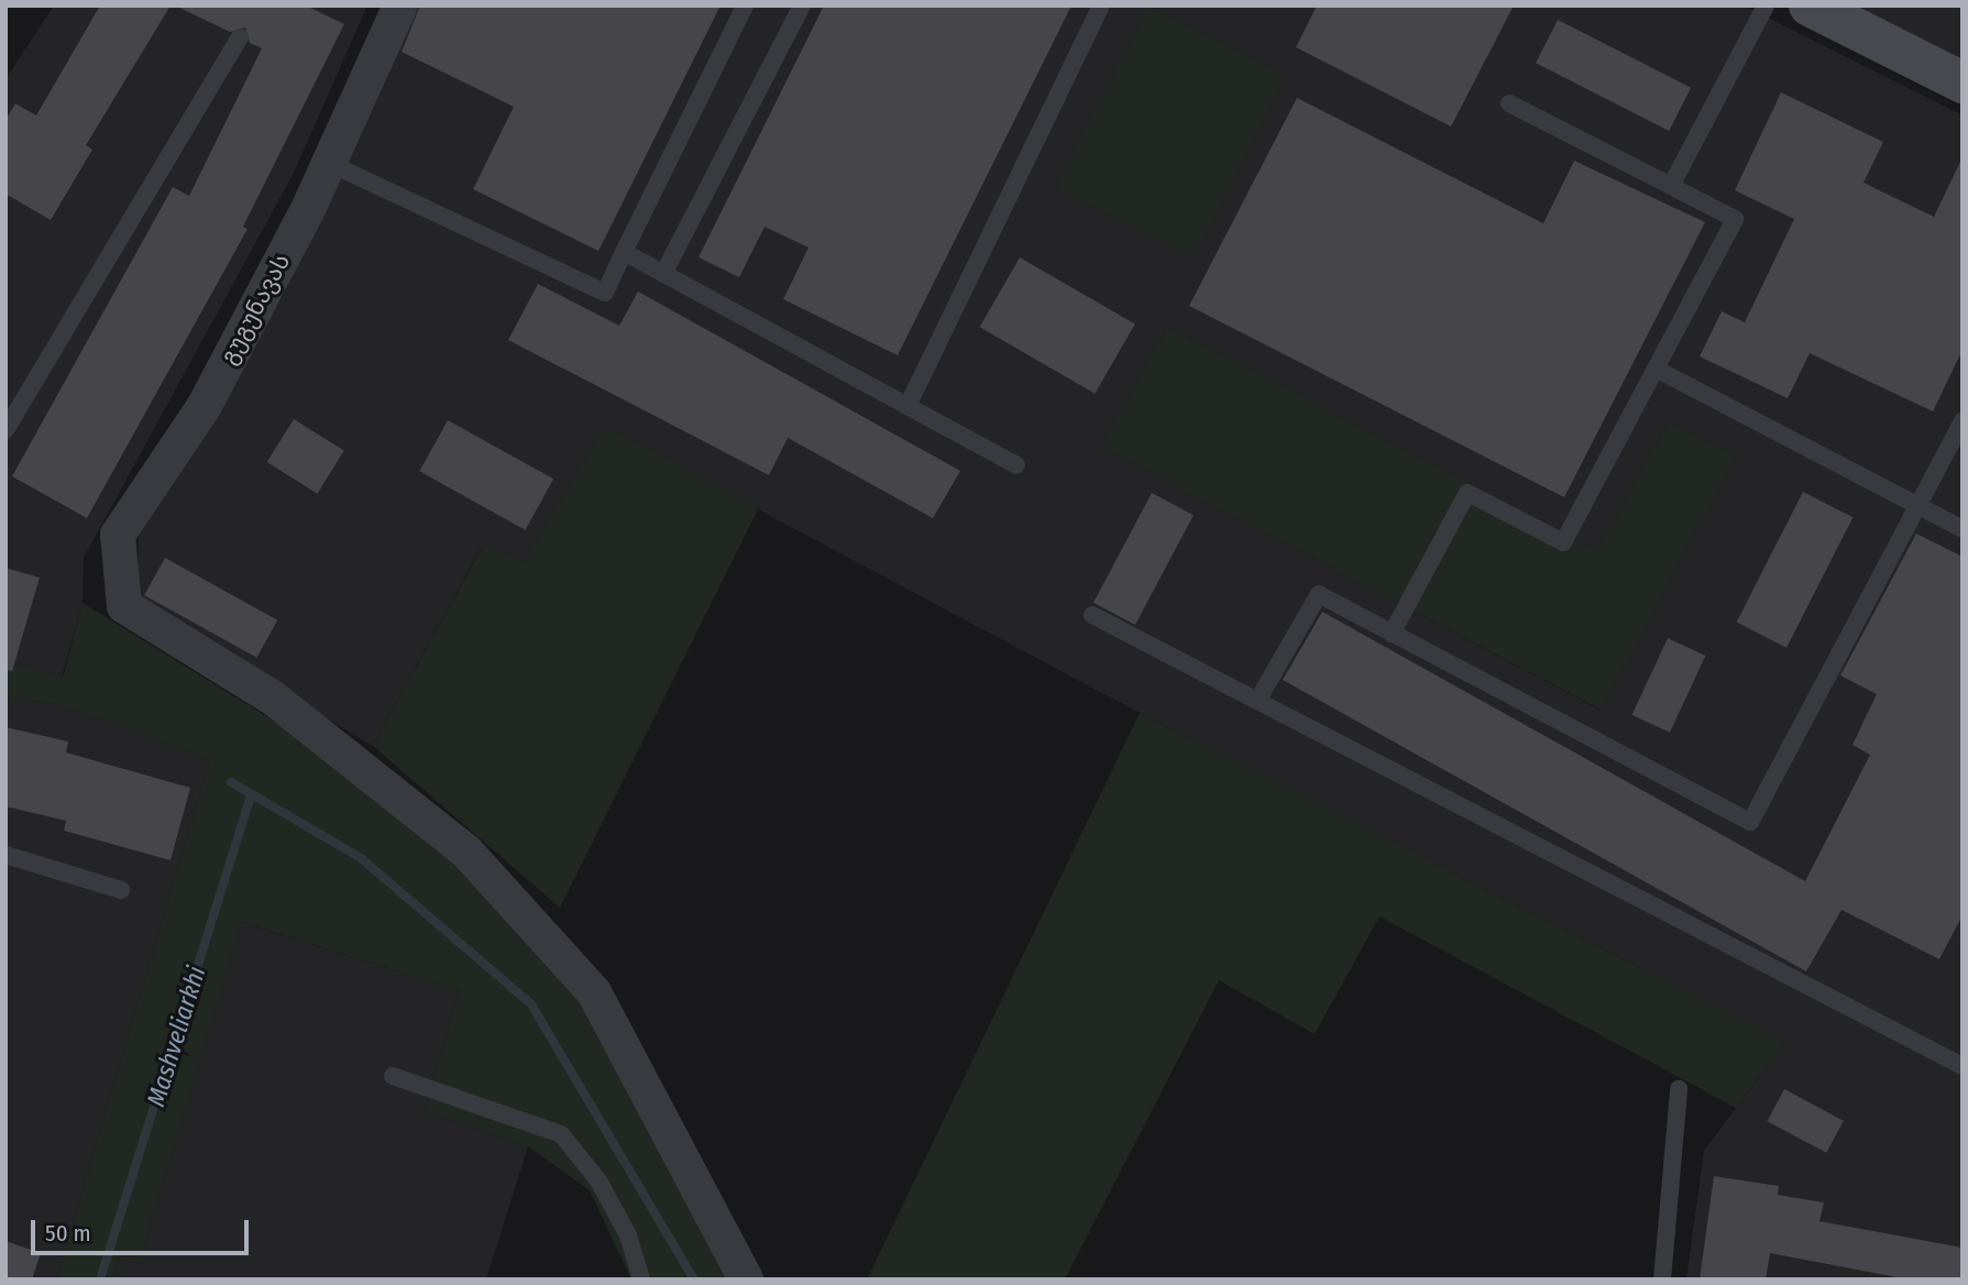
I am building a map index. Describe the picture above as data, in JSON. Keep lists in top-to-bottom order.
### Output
{
  "streets": {
    "street": ["გუგუნავას"]
  },
  "water": ["Mashveliarkhi"],
  "scale_bar": "50 m"
}
